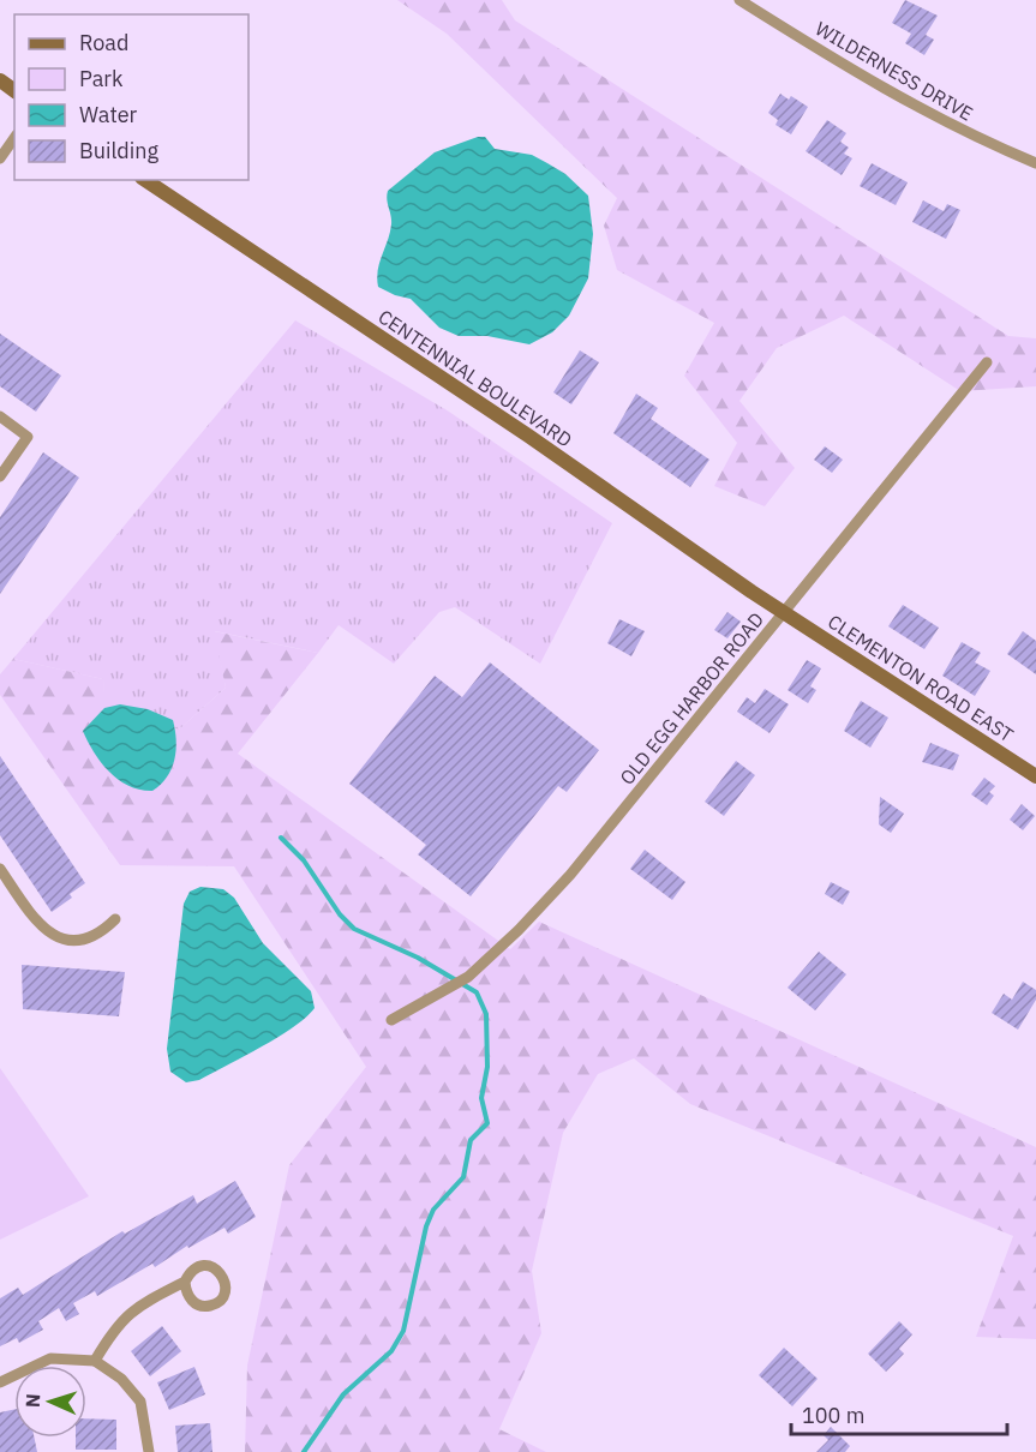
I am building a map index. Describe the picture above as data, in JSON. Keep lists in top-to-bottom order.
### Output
{
  "streets": {
    "main road": ["CENTENNIAL BOULEVARD", "CLEMENTON ROAD EAST"],
    "street": ["WILDERNESS DRIVE", "OLD EGG HARBOR ROAD"]
  },
  "crossings": [
    ["CENTENNIAL BOULEVARD", "CLEMENTON ROAD EAST"],
    ["CENTENNIAL BOULEVARD", "OLD EGG HARBOR ROAD"],
    ["CLEMENTON ROAD EAST", "OLD EGG HARBOR ROAD"]
  ],
  "legend": [
    "Road",
    "Park",
    "Water",
    "Building"
  ],
  "scale_bar": "100 m",
  "north": "left"
}
